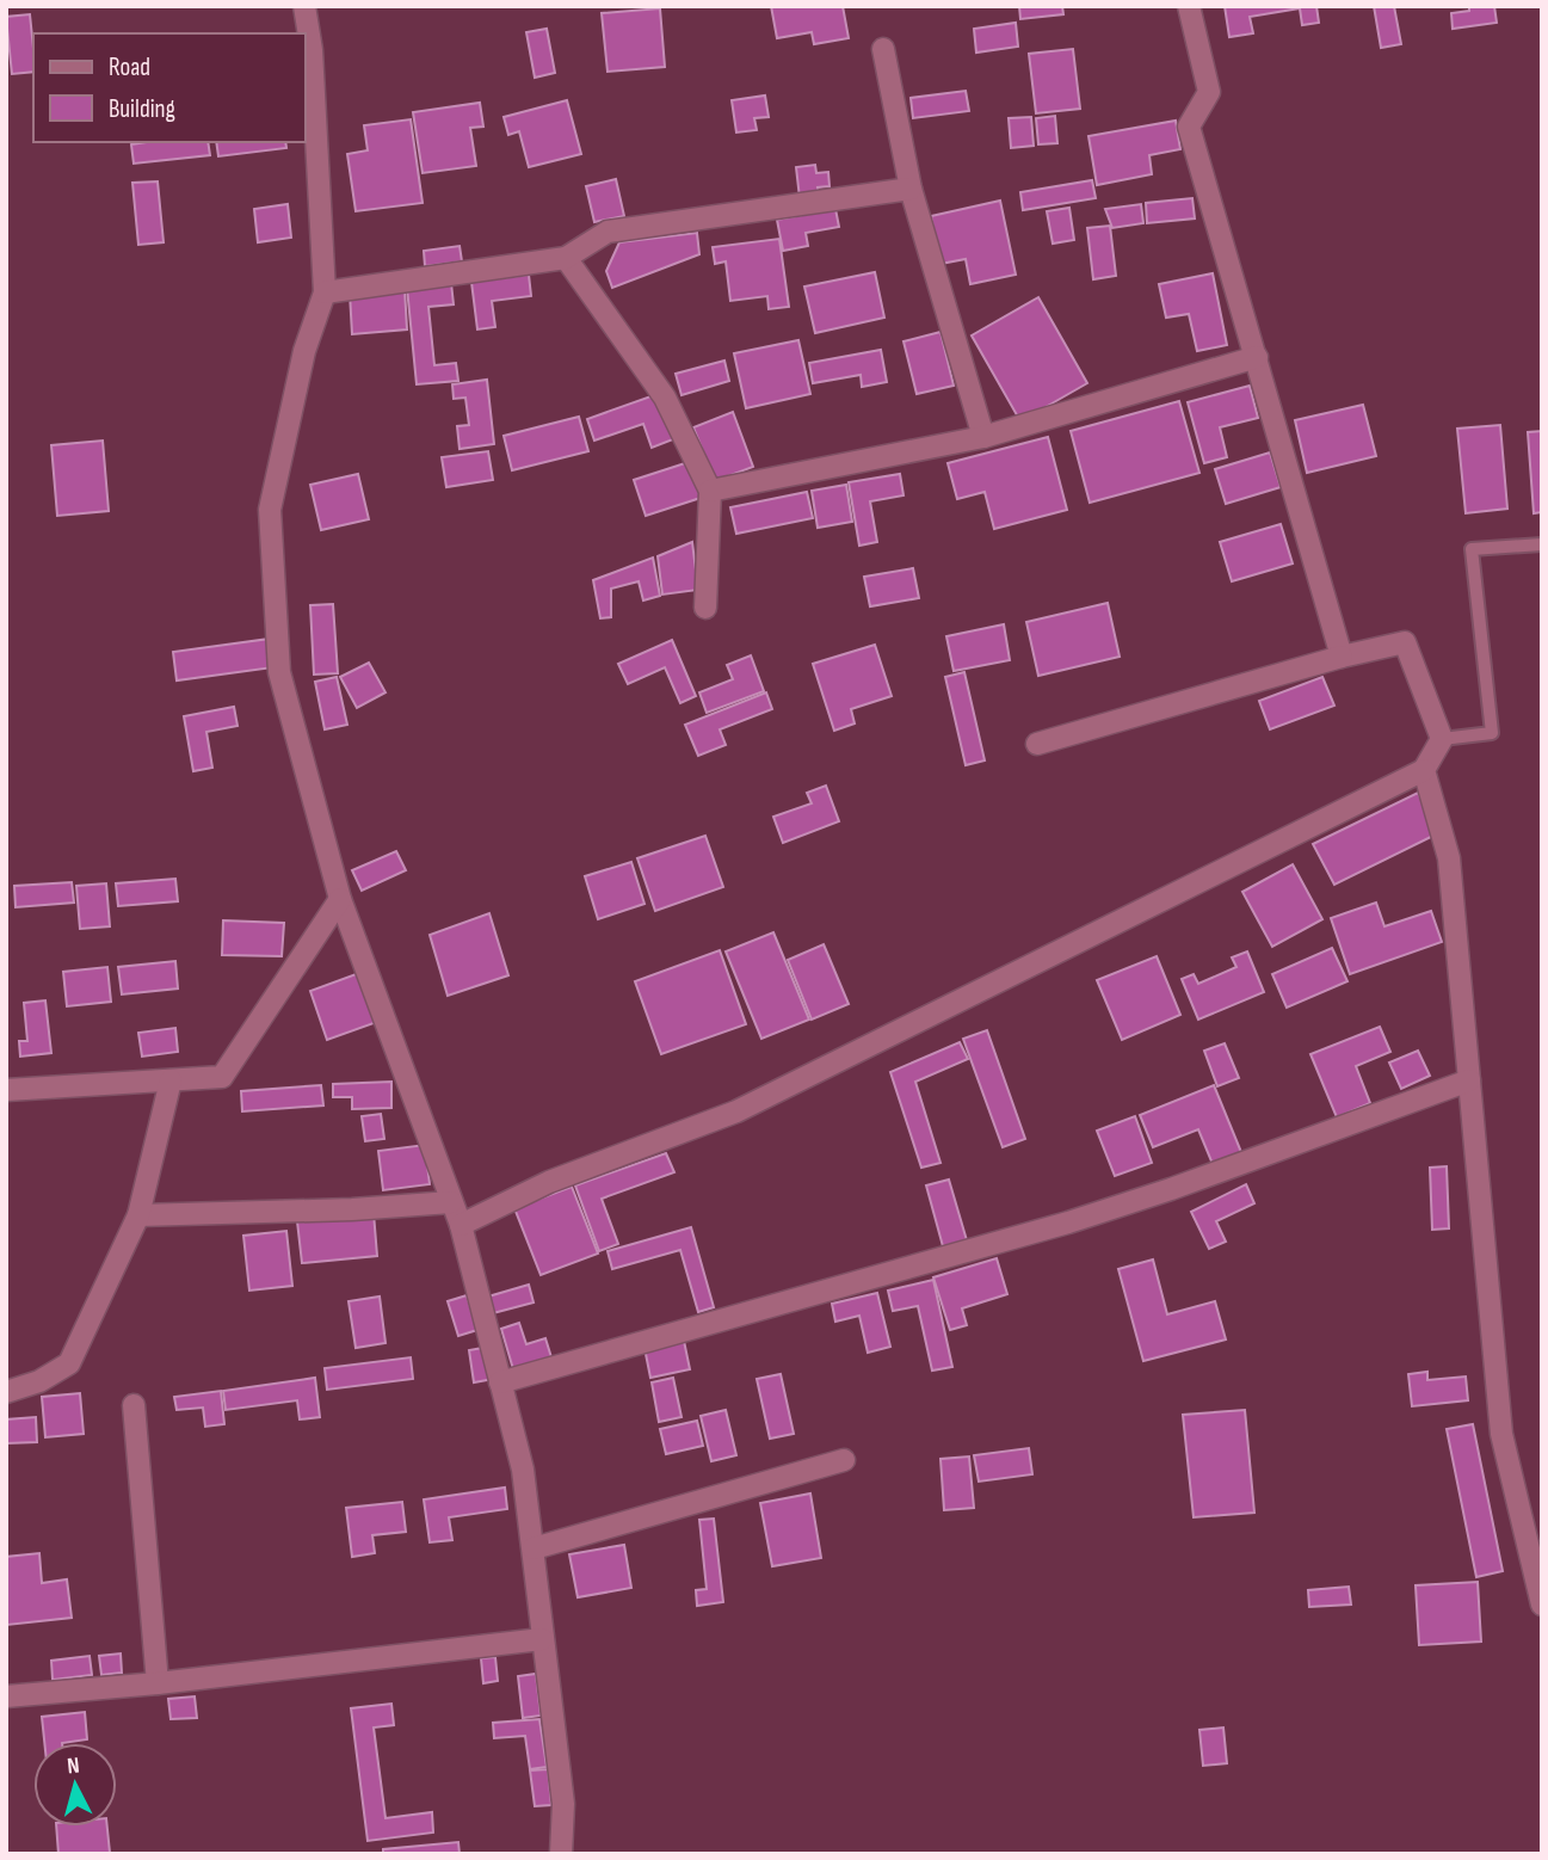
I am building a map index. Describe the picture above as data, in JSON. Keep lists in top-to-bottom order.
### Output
{
  "legend": ["Road", "Building"],
  "north": "top"
}
